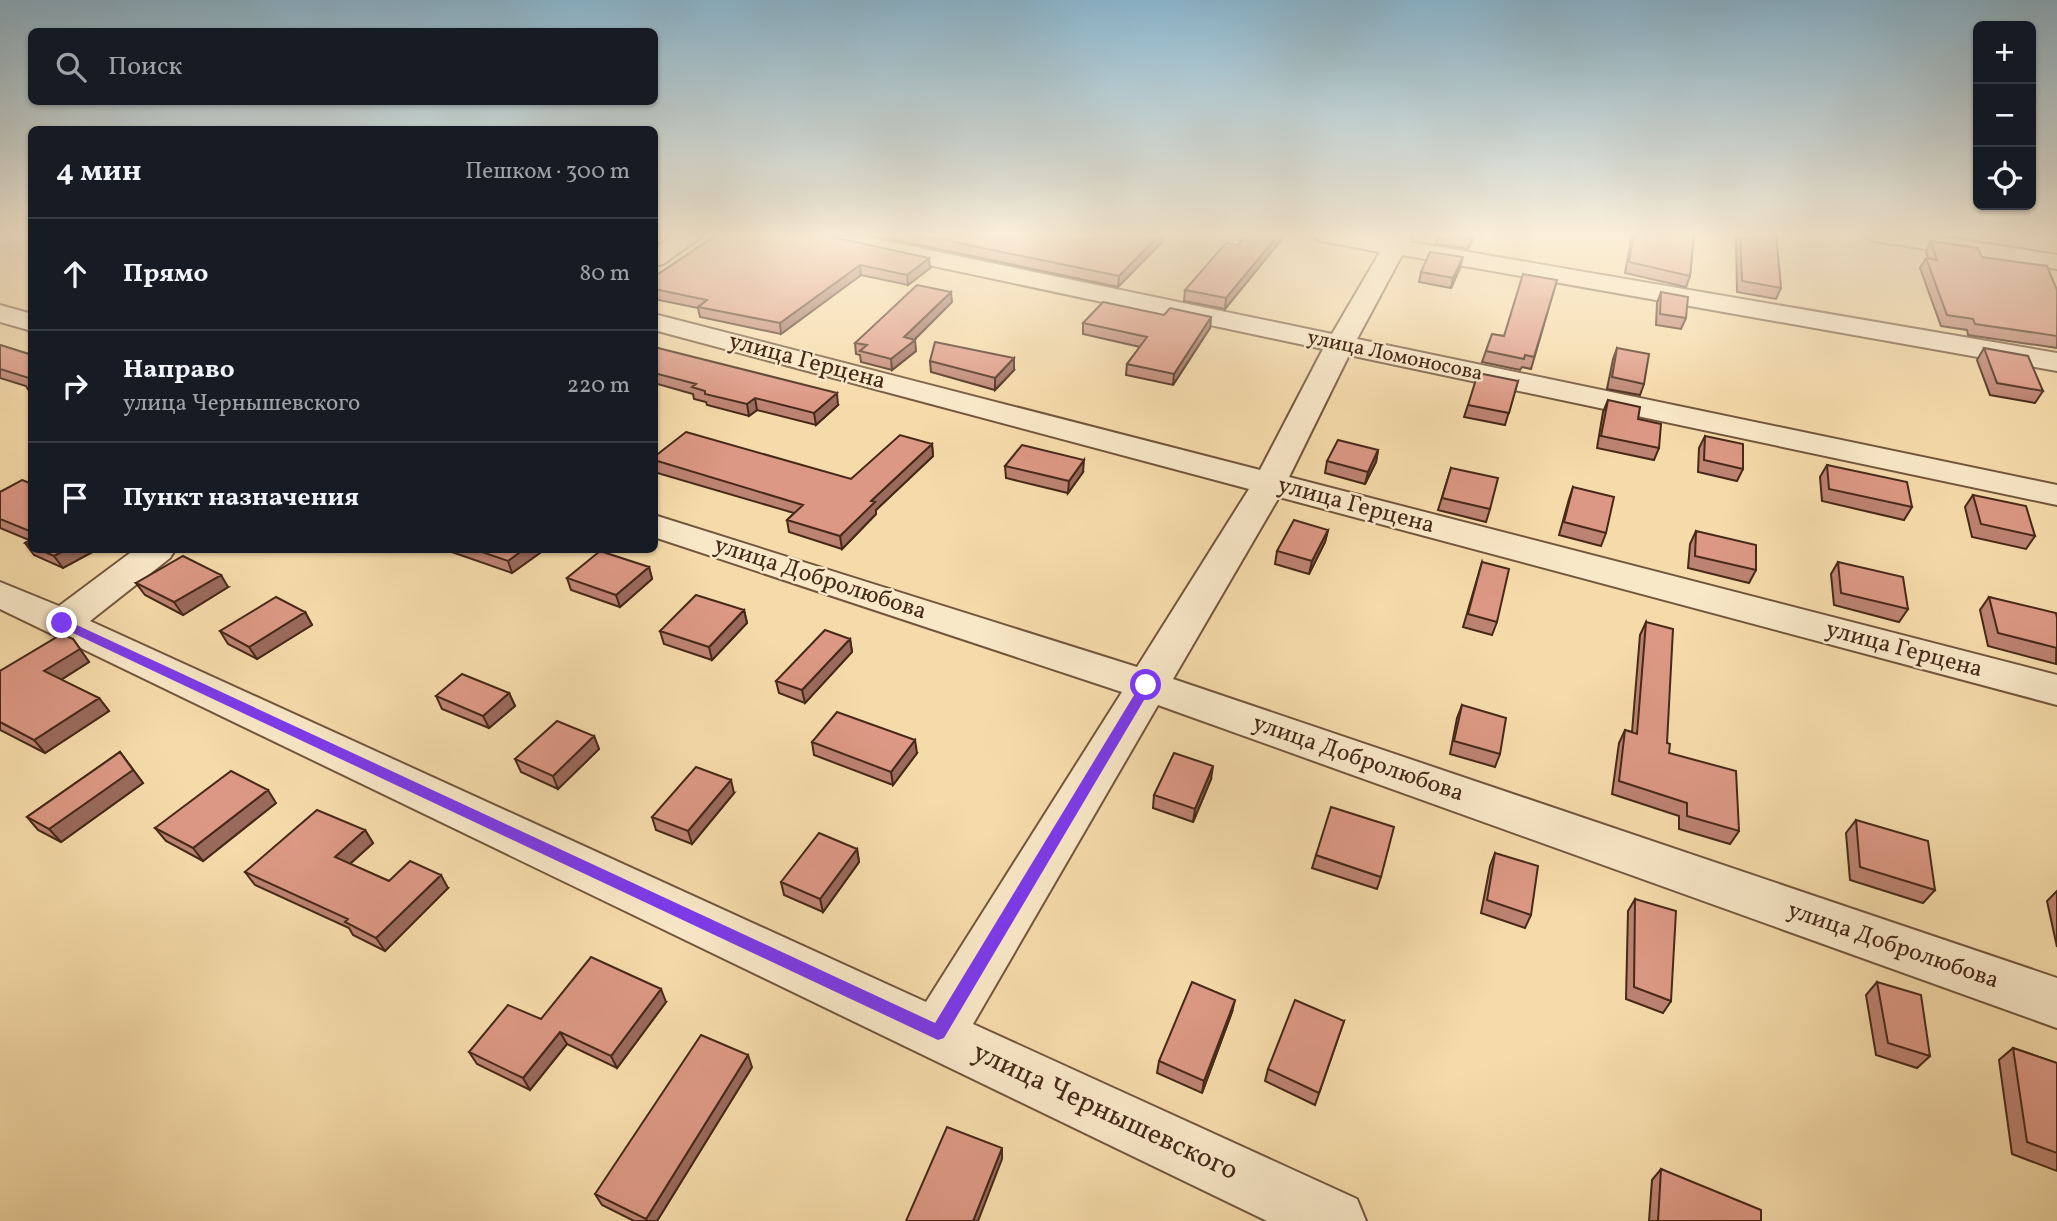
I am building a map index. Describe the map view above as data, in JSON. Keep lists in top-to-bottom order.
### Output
{
  "streets": {
    "street": [
      "улица Ломоносова",
      "улица Герцена",
      "улица Добролюбова",
      "улица Чернышевского"
    ]
  },
  "page": {
    "map_buttons": ["+", "−"],
    "search": "Поиск",
    "heading": ["4 мин", "Пешком · 300 m"],
    "list": [
      ["Прямо", "80 m"],
      ["Направо", "улица Чернышевского", "220 m"],
      "Пункт назначения"
    ]
  }
}
